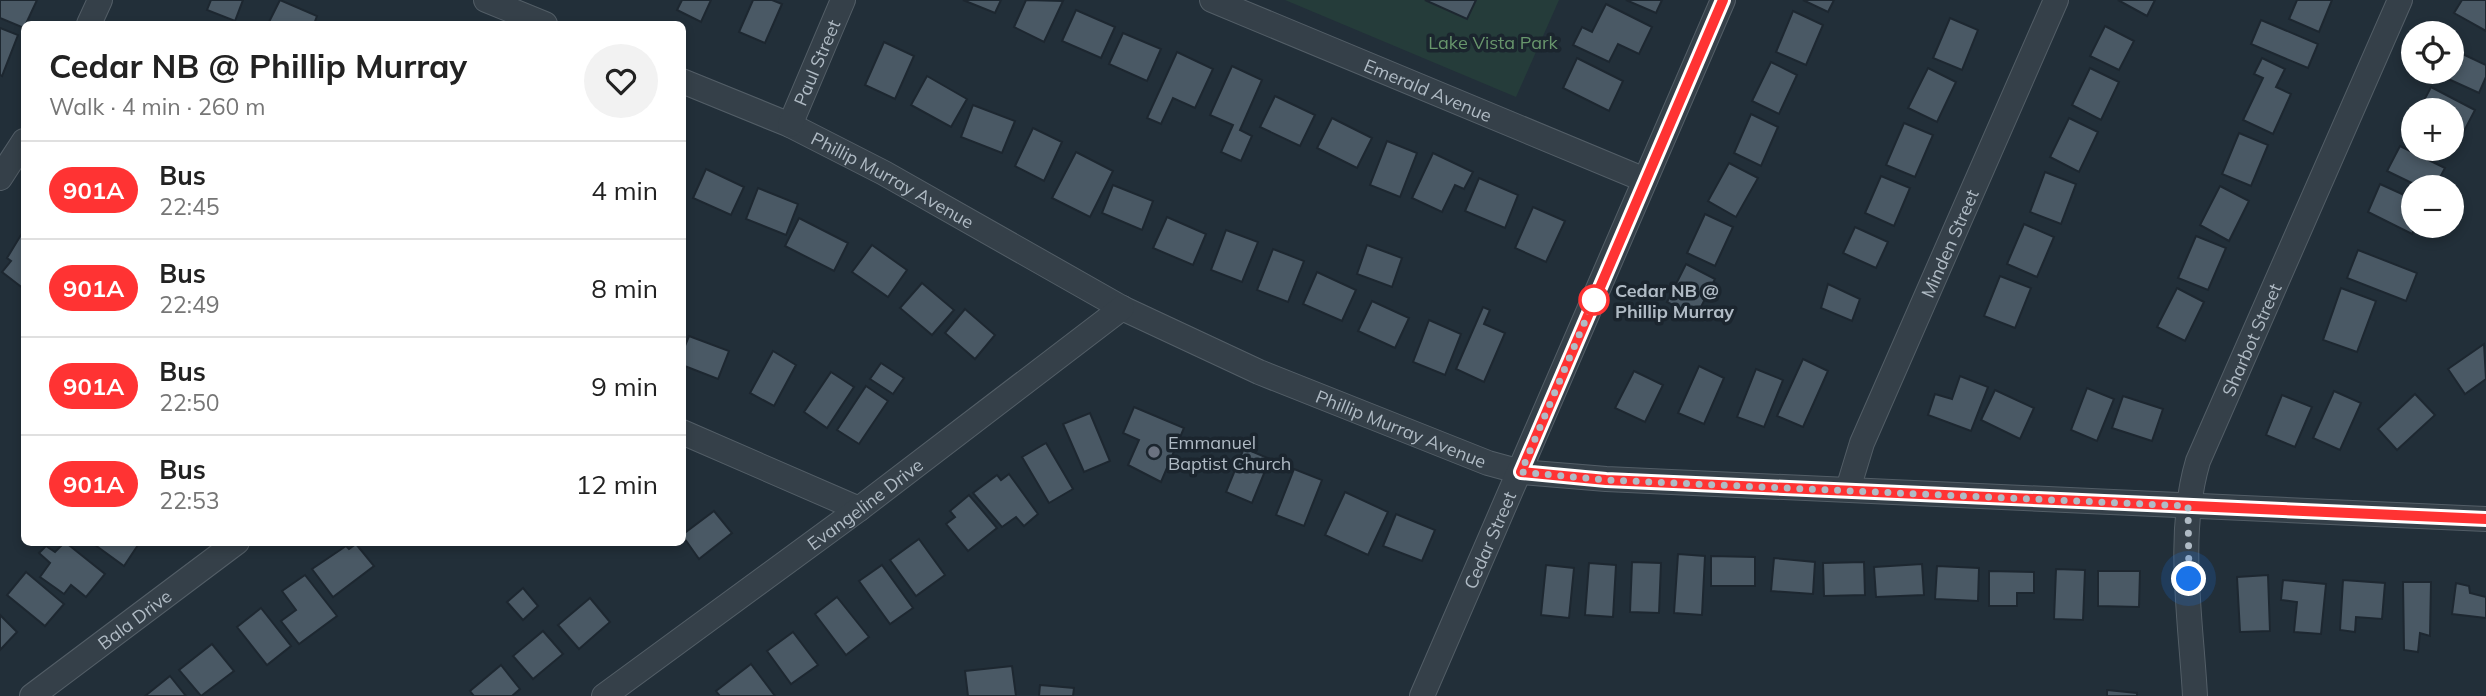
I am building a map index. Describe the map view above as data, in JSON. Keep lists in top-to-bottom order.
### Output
{
  "streets": {
    "street": [
      "Paul Street",
      "Emerald Avenue",
      "Phillip Murray Avenue",
      "Minden Street",
      "Sharbot Street",
      "Evangeline Drive",
      "Cedar Street",
      "Bala Drive"
    ]
  },
  "crossings": [
    ["Paul Street", "Phillip Murray Avenue"],
    ["Emerald Avenue", "Cedar Street"],
    ["Phillip Murray Avenue", "Minden Street"],
    ["Phillip Murray Avenue", "Sharbot Street"],
    ["Phillip Murray Avenue", "Evangeline Drive"],
    ["Phillip Murray Avenue", "Cedar Street"]
  ],
  "parks": ["Lake Vista Park"],
  "places": ["Cedar NB @ Phillip Murray", "Emmanuel Baptist Church"],
  "lines": ["bus line 901A"],
  "page": {
    "map_buttons": ["+", "−"],
    "heading": ["Cedar NB @ Phillip Murray", "Walk · 4 min · 260 m"],
    "list": [
      {
        "mark": "901A",
        "name": "Bus",
        "note": "22:45",
        "value": "4 min"
      },
      {
        "mark": "901A",
        "name": "Bus",
        "note": "22:49",
        "value": "8 min"
      },
      {
        "mark": "901A",
        "name": "Bus",
        "note": "22:50",
        "value": "9 min"
      },
      {
        "mark": "901A",
        "name": "Bus",
        "note": "22:53",
        "value": "12 min"
      }
    ]
  }
}
